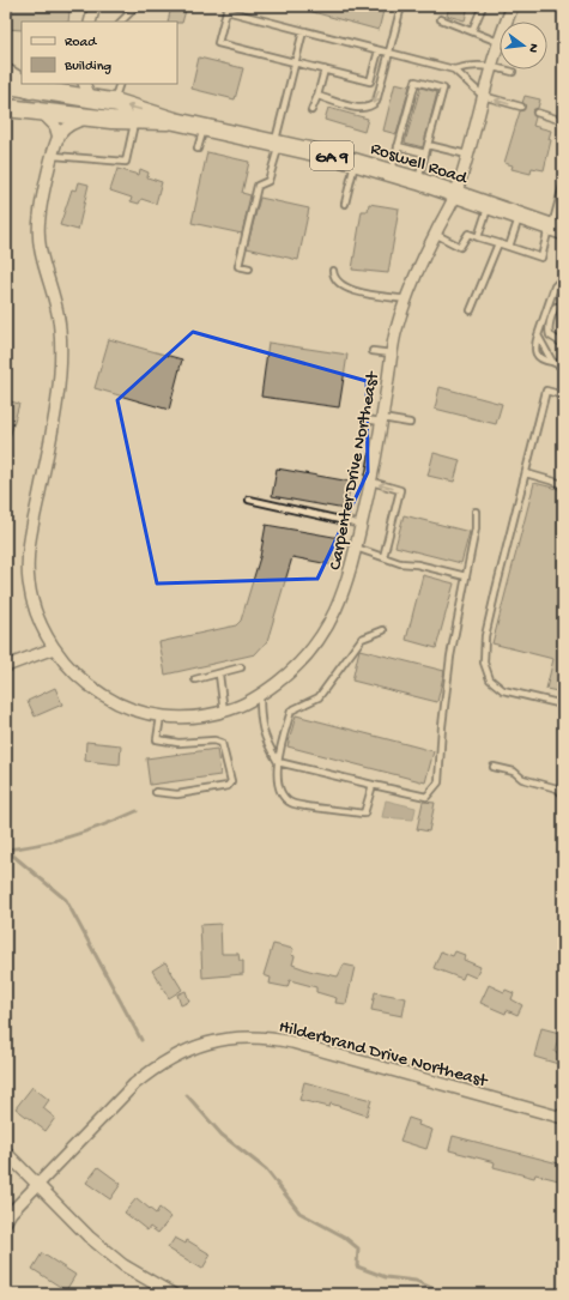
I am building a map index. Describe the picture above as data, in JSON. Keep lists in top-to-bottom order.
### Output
{
  "streets": {
    "main road": ["GA 9", "Roswell Road"],
    "street": ["Carpenter Drive Northeast", "Hilderbrand Drive Northeast"]
  },
  "crossings": [
    ["Roswell Road", "Carpenter Drive Northeast"]
  ],
  "legend": ["Road", "Building"],
  "north": "right"
}
